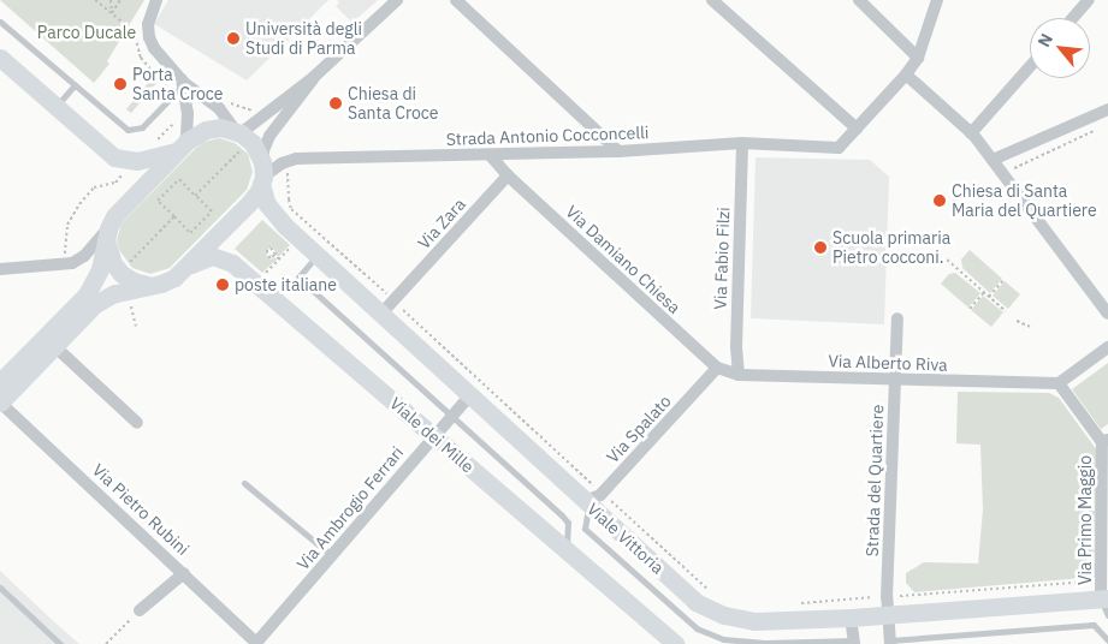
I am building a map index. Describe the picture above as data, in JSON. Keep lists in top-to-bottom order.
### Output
{
  "streets": {
    "main road": ["Viale dei Mille", "Viale Vittoria"],
    "street": [
      "Strada Antonio Cocconcelli",
      "Via Zara",
      "Via Fabio Filzi",
      "Via Damiano Chiesa",
      "Via Alberto Riva",
      "Via Spalato",
      "Strada del Quartiere",
      "Via Ambrogio Ferrari",
      "Via Pietro Rubini",
      "Via Primo Maggio"
    ]
  },
  "crossings": [
    ["Strada Antonio Cocconcelli", "Via Fabio Filzi"],
    ["Strada Antonio Cocconcelli", "Viale Vittoria"],
    ["Via Zara", "Via Damiano Chiesa"],
    ["Via Zara", "Viale Vittoria"],
    ["Via Fabio Filzi", "Via Alberto Riva"],
    ["Via Damiano Chiesa", "Via Alberto Riva"],
    ["Via Damiano Chiesa", "Via Spalato"],
    ["Via Alberto Riva", "Via Spalato"],
    ["Via Alberto Riva", "Strada del Quartiere"],
    ["Via Spalato", "Viale Vittoria"],
    ["Viale dei Mille", "Via Ambrogio Ferrari"],
    ["Strada del Quartiere", "Viale Vittoria"],
    ["Via Ambrogio Ferrari", "Via Pietro Rubini"],
    ["Via Ambrogio Ferrari", "Viale Vittoria"],
    ["Via Primo Maggio", "Viale Vittoria"]
  ],
  "parks": ["Parco Ducale"],
  "places": [
    "Università degli Studi di Parma",
    "Porta Santa Croce",
    "Chiesa di Santa Croce",
    "Chiesa di Santa Maria del Quartiere",
    "Scuola primaria Pietro cocconi.",
    "poste italiane"
  ],
  "north": "top left"
}
